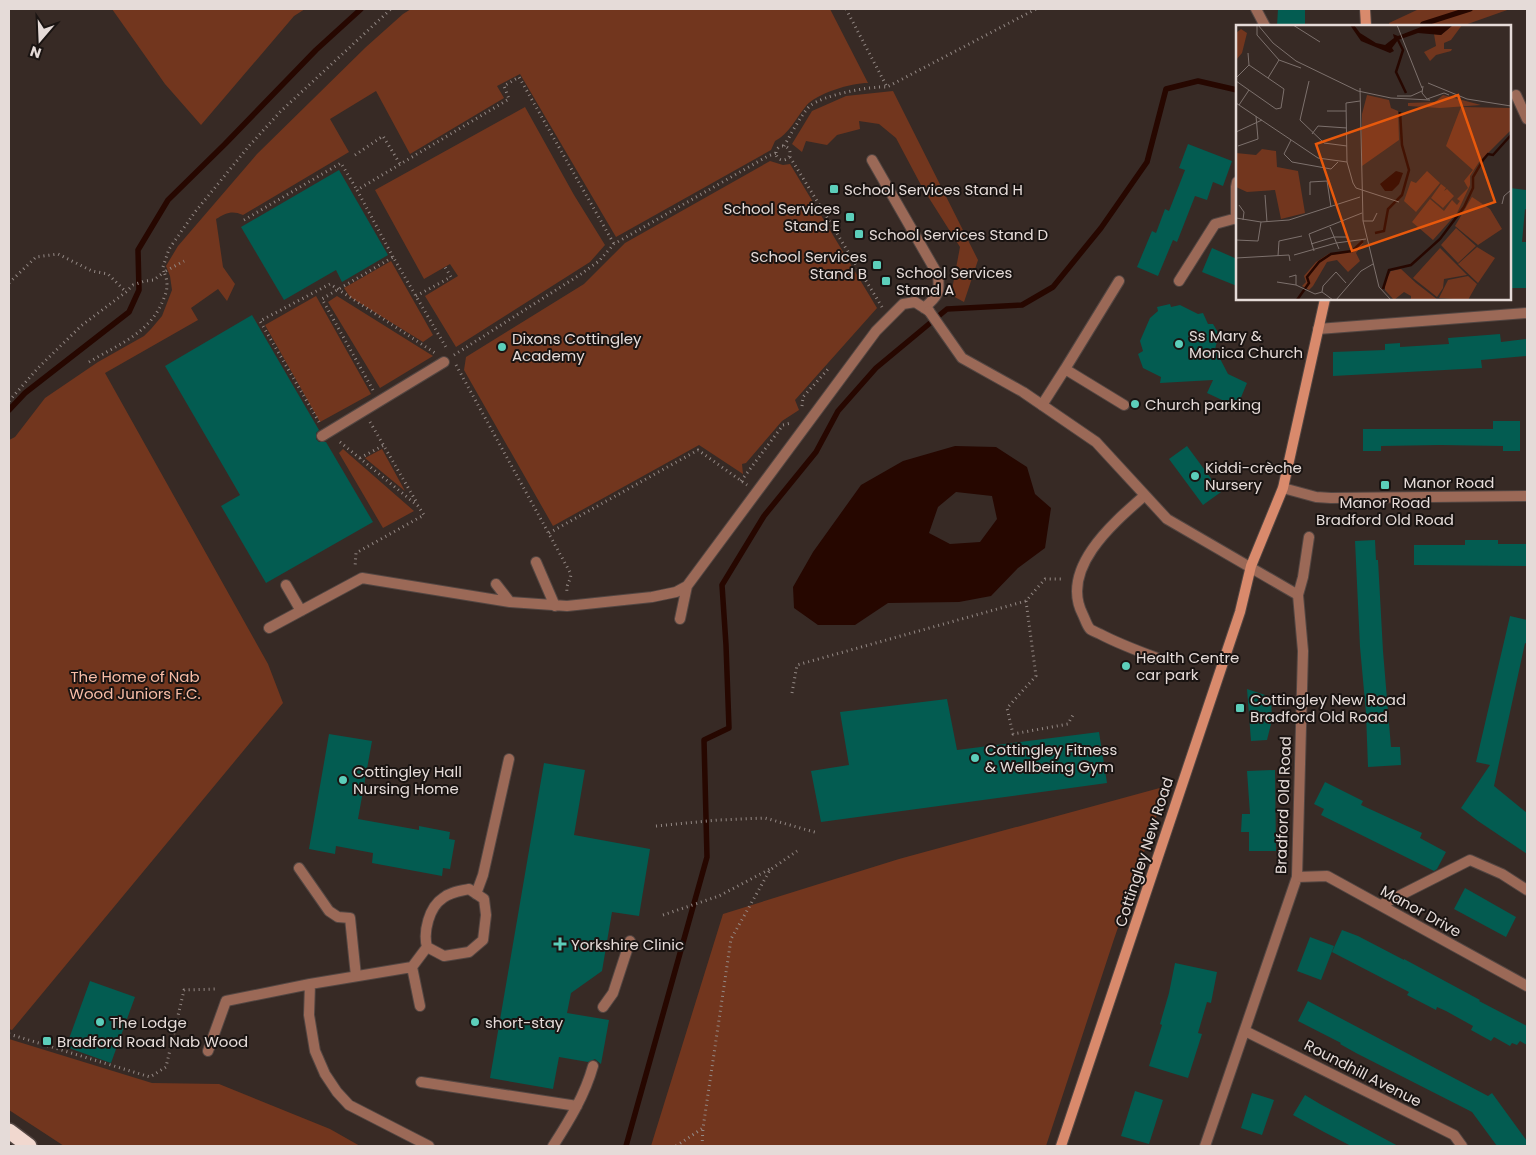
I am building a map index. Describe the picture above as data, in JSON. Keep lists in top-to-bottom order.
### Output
{
  "streets": {
    "main road": ["Cottingley New Road"],
    "street": [
      "Manor Road",
      "Bradford Old Road",
      "Manor Drive",
      "Roundhill Avenue"
    ]
  },
  "crossings": [
    ["Manor Road", "Cottingley New Road"],
    ["Bradford Old Road", "Manor Drive"],
    ["Bradford Old Road", "Roundhill Avenue"]
  ],
  "parks": ["The Home of Nab Wood Juniors F.C."],
  "places": {
    "transit": [
      "School Services Stand H",
      "School Services Stand E",
      "School Services Stand D",
      "School Services Stand B",
      "School Services Stand A",
      "Manor Road Bradford Old Road",
      "Cottingley New Road Bradford Old Road",
      "Bradford Road Nab Wood"
    ],
    "other": [
      "Ss Mary & Monica Church",
      "Dixons Cottingley Academy",
      "Church parking",
      "Kiddi-crèche Nursery",
      "Health Centre car park",
      "Cottingley Fitness & Wellbeing Gym",
      "Cottingley Hall Nursing Home",
      "The Lodge",
      "short-stay"
    ],
    "health": ["Yorkshire Clinic"]
  },
  "north": "bottom"
}
